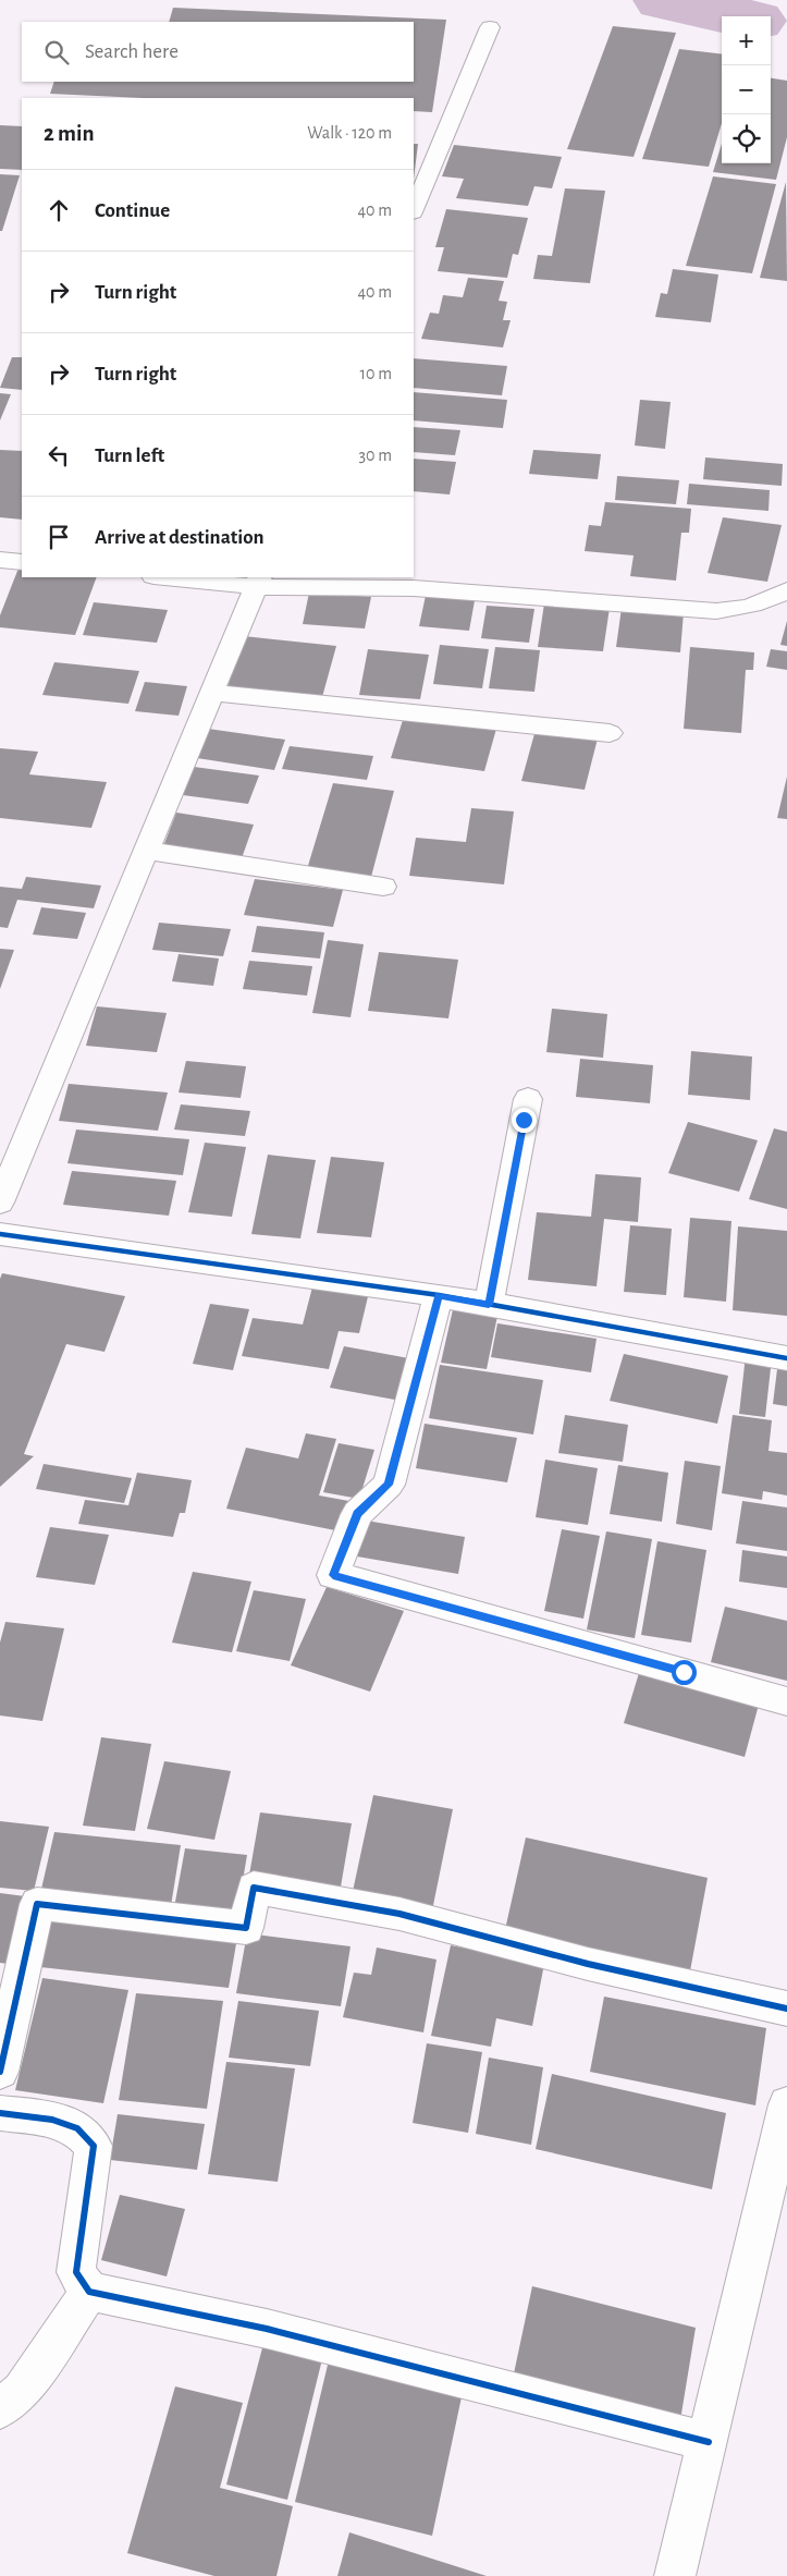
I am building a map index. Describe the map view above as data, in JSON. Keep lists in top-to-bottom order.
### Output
{
  "page": {
    "map_buttons": ["+", "−"],
    "search": "Search here",
    "heading": ["2 min", "Walk · 120 m"],
    "list": [
      ["Continue", "40 m"],
      ["Turn right", "40 m"],
      ["Turn right", "10 m"],
      ["Turn left", "30 m"],
      "Arrive at destination"
    ]
  }
}
